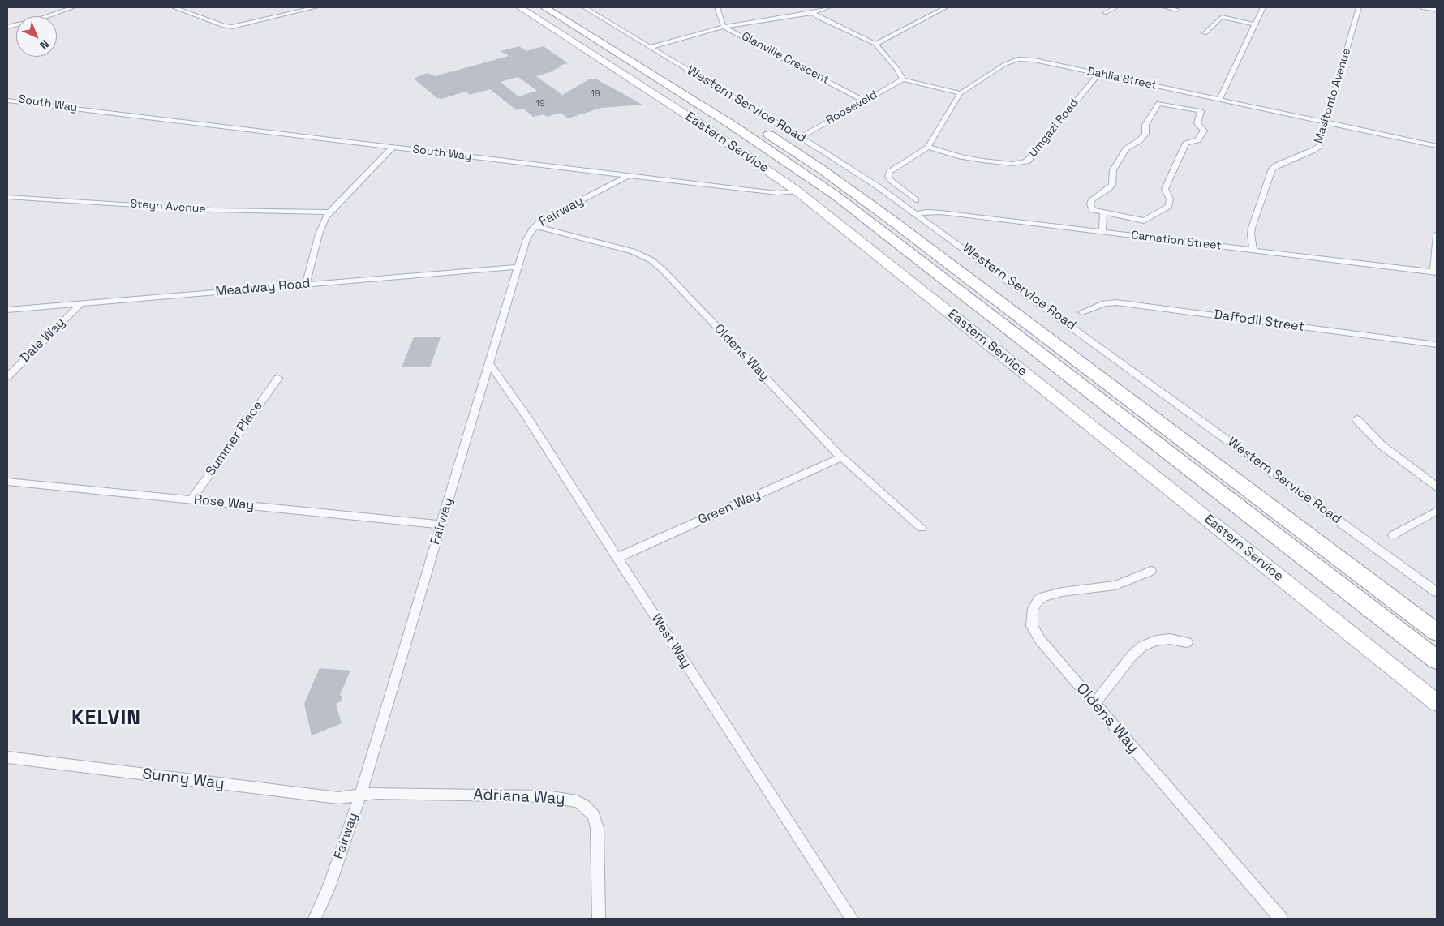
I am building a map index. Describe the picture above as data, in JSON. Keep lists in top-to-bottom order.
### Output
{
  "streets": {
    "main road": ["Eastern Service"],
    "street": [
      "Glanville Crescent",
      "Dahlia Street",
      "Masitonto Avenue",
      "South Way",
      "Western Service Road",
      "Rooseveld",
      "Umgazi Road",
      "Steyn Avenue",
      "Fairway",
      "Carnation Street",
      "Meadway Road",
      "Daffodil Street",
      "Dale Way",
      "Oldens Way",
      "Summer Place",
      "Rose Way",
      "Green Way",
      "West Way",
      "Sunny Way",
      "Adriana Way"
    ]
  },
  "crossings": [
    ["Glanville Crescent", "Rooseveld"],
    ["Dahlia Street", "Masitonto Avenue"],
    ["Dahlia Street", "Umgazi Road"],
    ["Masitonto Avenue", "Carnation Street"],
    ["South Way", "Eastern Service"],
    ["South Way", "Fairway"],
    ["Western Service Road", "Rooseveld"],
    ["Western Service Road", "Carnation Street"],
    ["Fairway", "Meadway Road"],
    ["Fairway", "Oldens Way"],
    ["Fairway", "Rose Way"],
    ["Fairway", "West Way"],
    ["Fairway", "Sunny Way"],
    ["Fairway", "Adriana Way"],
    ["Meadway Road", "Dale Way"],
    ["Oldens Way", "Green Way"],
    ["Summer Place", "Rose Way"],
    ["Green Way", "West Way"],
    ["Sunny Way", "Adriana Way"]
  ],
  "districts": ["KELVIN"],
  "house_numbers": ["19", "19"],
  "north": "bottom right"
}
